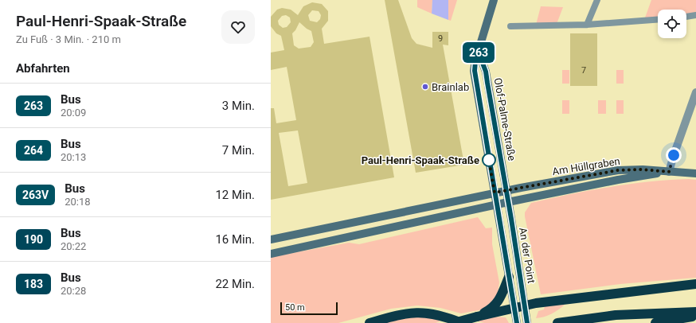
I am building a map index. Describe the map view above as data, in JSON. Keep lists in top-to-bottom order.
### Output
{
  "streets": {
    "main road": ["Olof-Palme-Straße", "Am Hüllgraben", "An der Point"]
  },
  "crossings": [
    ["Olof-Palme-Straße", "Am Hüllgraben"],
    ["Olof-Palme-Straße", "An der Point"],
    ["Am Hüllgraben", "An der Point"]
  ],
  "places": ["Brainlab", "Paul-Henri-Spaak-Straße"],
  "lines": ["bus line 263"],
  "house_numbers": ["9", "7"],
  "scale_bar": "50 m",
  "page": {
    "heading": [
      ["Paul-Henri-Spaak-Straße", "Zu Fuß · 3 Min. · 210 m"],
      "Abfahrten"
    ],
    "on_map": "263",
    "list": [
      {
        "mark": "263",
        "name": "Bus",
        "note": "20:09",
        "value": "3 Min."
      },
      {
        "mark": "264",
        "name": "Bus",
        "note": "20:13",
        "value": "7 Min."
      },
      {
        "mark": "263V",
        "name": "Bus",
        "note": "20:18",
        "value": "12 Min."
      },
      {
        "mark": "190",
        "name": "Bus",
        "note": "20:22",
        "value": "16 Min."
      },
      {
        "mark": "183",
        "name": "Bus",
        "note": "20:28",
        "value": "22 Min."
      }
    ],
    "scale": "50 m"
  }
}
